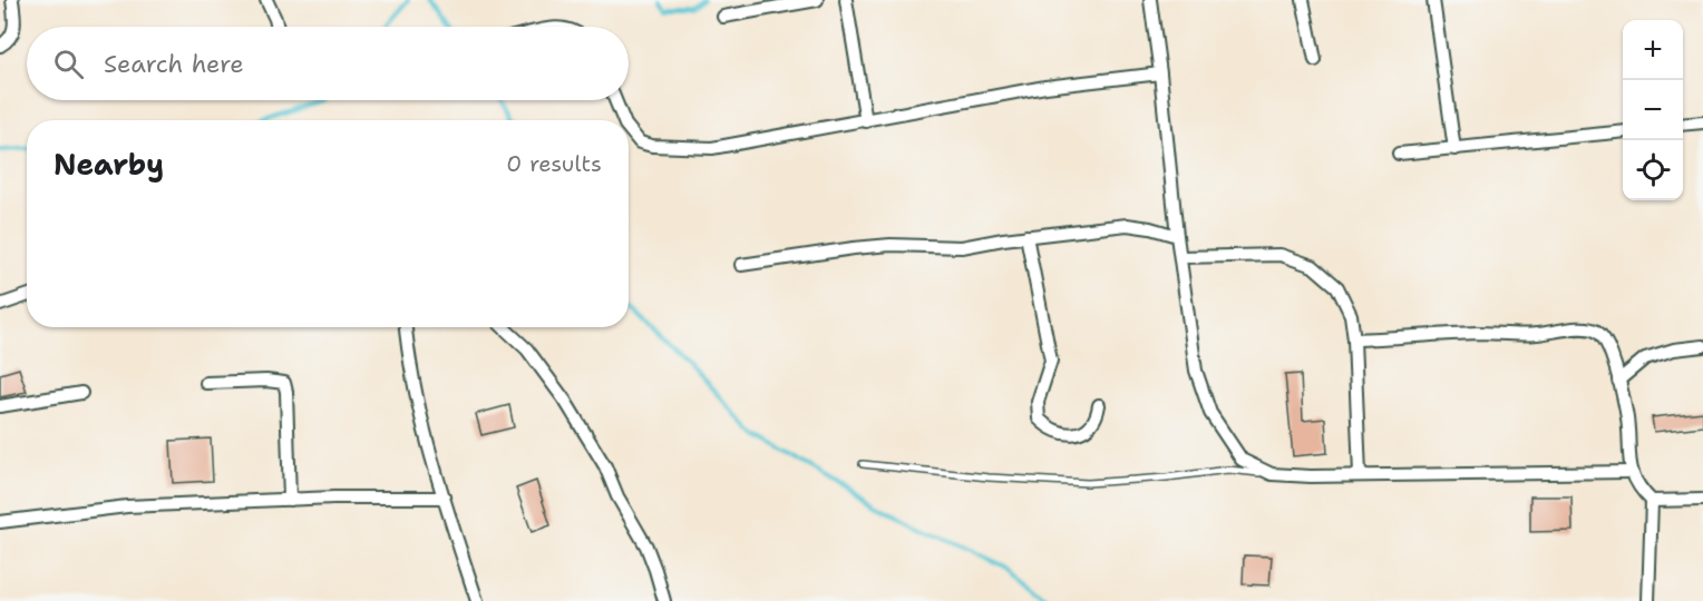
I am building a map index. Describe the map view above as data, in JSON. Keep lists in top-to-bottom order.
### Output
{
  "page": {
    "map_buttons": ["+", "−"],
    "search": "Search here",
    "heading": ["Nearby", "0 results"]
  }
}
